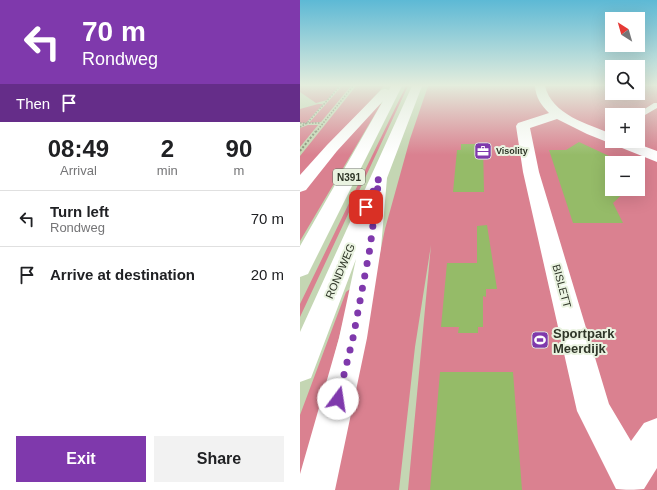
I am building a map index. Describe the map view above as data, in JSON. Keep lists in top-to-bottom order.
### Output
{
  "streets": {
    "main road": ["N391", "RONDWEG", "BISLETT"]
  },
  "crossings": [
    ["N391", "RONDWEG"]
  ],
  "places": {
    "office": ["Visolity"],
    "sports": ["Sportpark Meerdijk"]
  },
  "north": "top left",
  "page": {
    "turn": ["70 m", "Rondweg"],
    "map_buttons": ["+", "−"],
    "then": "Then",
    "eta": [
      "08:49",
      "Arrival",
      "2",
      "min",
      "90",
      "m"
    ],
    "list": [
      {
        "name": "Turn left",
        "note": "Rondweg",
        "value": "70 m"
      },
      {
        "name": "Arrive at destination",
        "value": "20 m"
      }
    ],
    "buttons": ["Exit", "Share"]
  }
}
